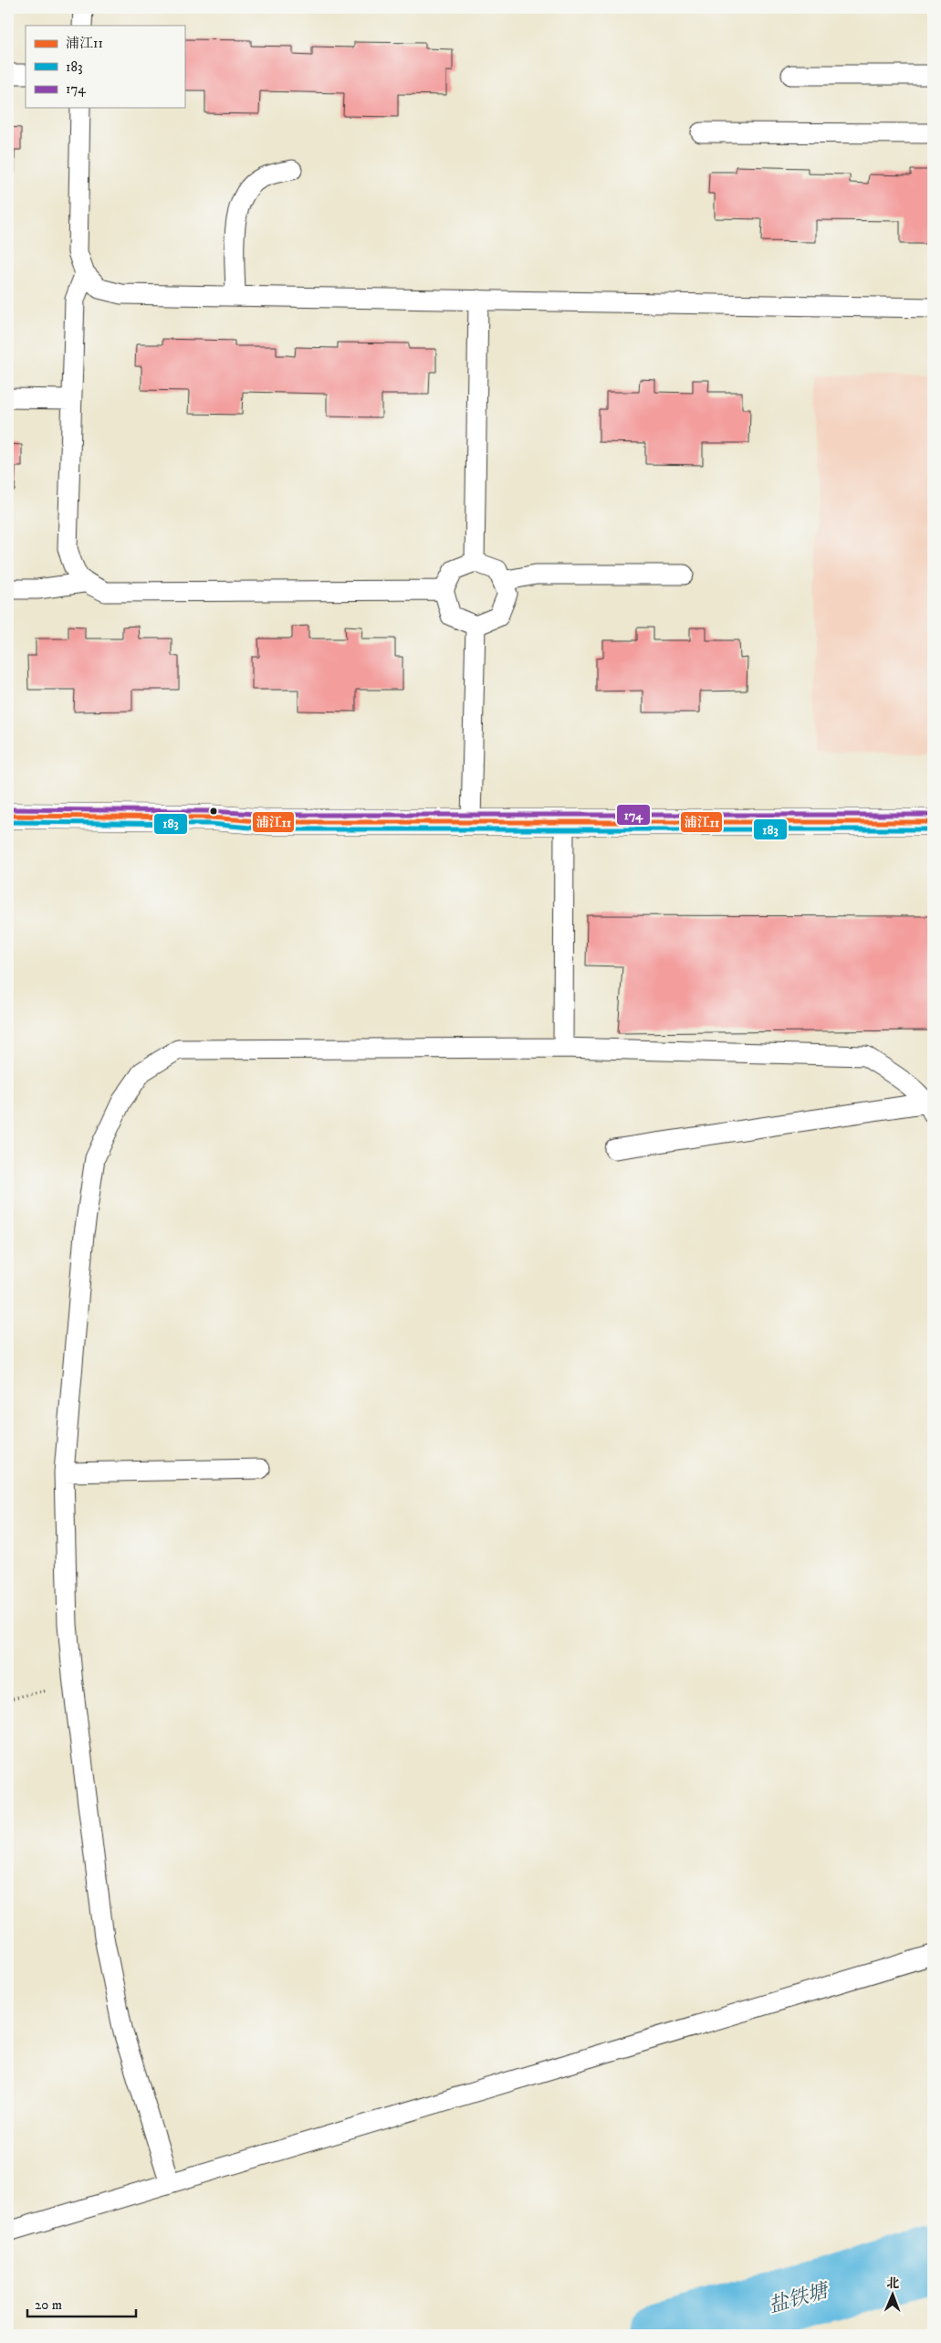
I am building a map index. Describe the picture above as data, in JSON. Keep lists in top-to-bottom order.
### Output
{
  "water": ["盐铁塘"],
  "lines": ["transit line 174", "transit line 浦江11", "transit line 183"],
  "legend": ["浦江11", "183", "174"],
  "scale_bar": "20 m",
  "north": "top"
}
